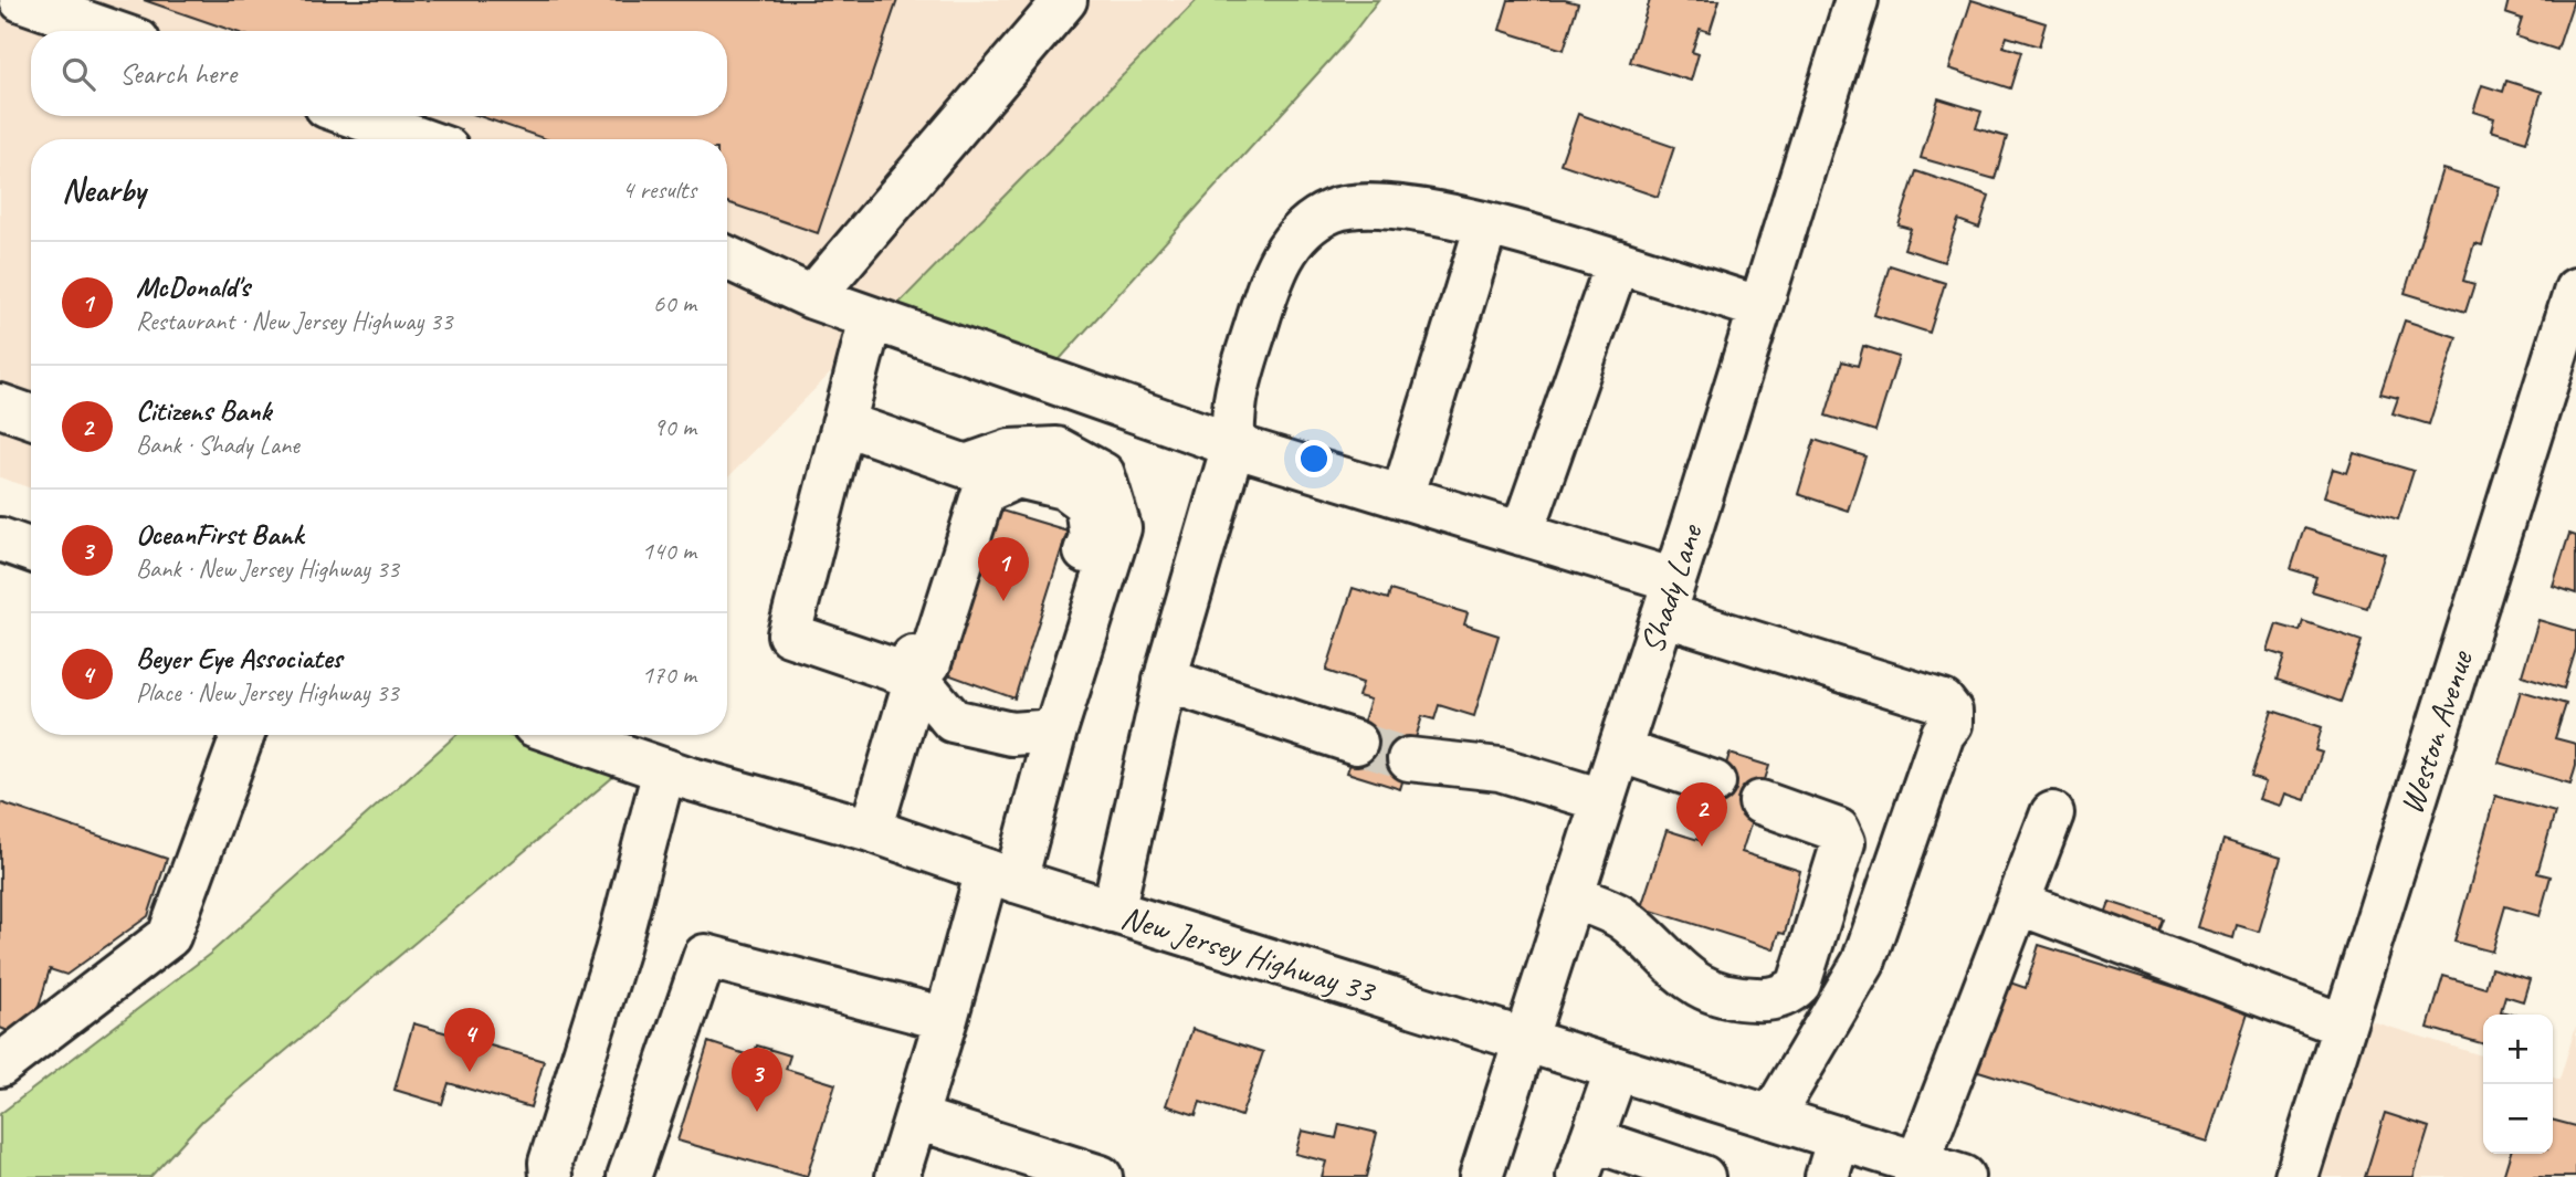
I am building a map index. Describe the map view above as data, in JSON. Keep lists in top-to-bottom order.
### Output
{
  "streets": {
    "street": ["Shady Lane", "Weston Avenue", "New Jersey Highway 33"]
  },
  "crossings": [
    ["Shady Lane", "New Jersey Highway 33"]
  ],
  "page": {
    "search": "Search here",
    "heading": ["Nearby", "4 results"],
    "list": [
      {
        "mark": "1",
        "name": "McDonald's",
        "note": "Restaurant · New Jersey Highway 33",
        "value": "60 m"
      },
      {
        "mark": "2",
        "name": "Citizens Bank",
        "note": "Bank · Shady Lane",
        "value": "90 m"
      },
      {
        "mark": "3",
        "name": "OceanFirst Bank",
        "note": "Bank · New Jersey Highway 33",
        "value": "140 m"
      },
      {
        "mark": "4",
        "name": "Beyer Eye Associates",
        "note": "Place · New Jersey Highway 33",
        "value": "170 m"
      }
    ],
    "pins": [
      "1",
      "2",
      "4",
      "3"
    ],
    "map_buttons": ["+", "−"]
  }
}
